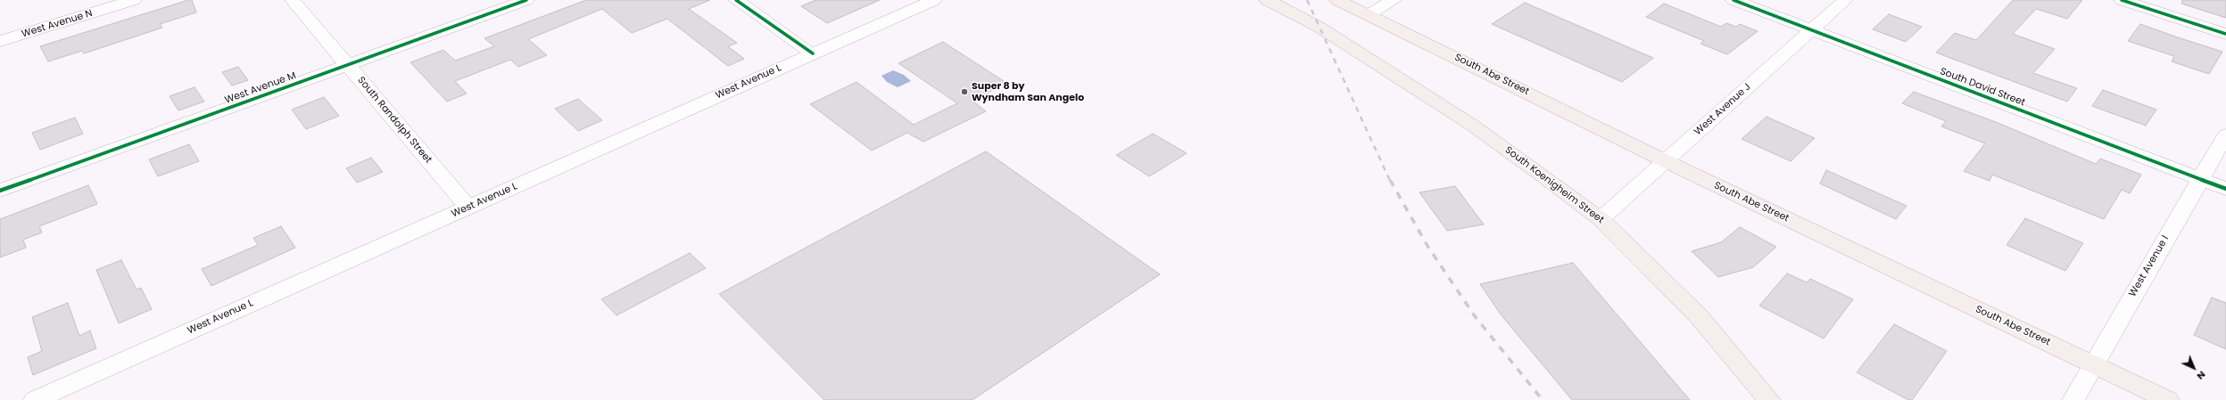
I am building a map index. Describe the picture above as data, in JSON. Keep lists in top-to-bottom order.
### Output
{
  "streets": {
    "main road": ["South Abe Street", "South Koenigheim Street"],
    "street": [
      "West Avenue N",
      "West Avenue L",
      "South David Street",
      "West Avenue M",
      "West Avenue J",
      "South Randolph Street",
      "West Avenue I"
    ]
  },
  "crossings": [
    ["South Abe Street", "West Avenue J"],
    ["South Abe Street", "West Avenue I"],
    ["West Avenue L", "South Randolph Street"],
    ["South David Street", "West Avenue J"],
    ["South David Street", "West Avenue I"],
    ["West Avenue M", "South Randolph Street"],
    ["West Avenue J", "South Koenigheim Street"]
  ],
  "places": ["Super 8 by Wyndham San Angelo"],
  "north": "bottom right"
}
